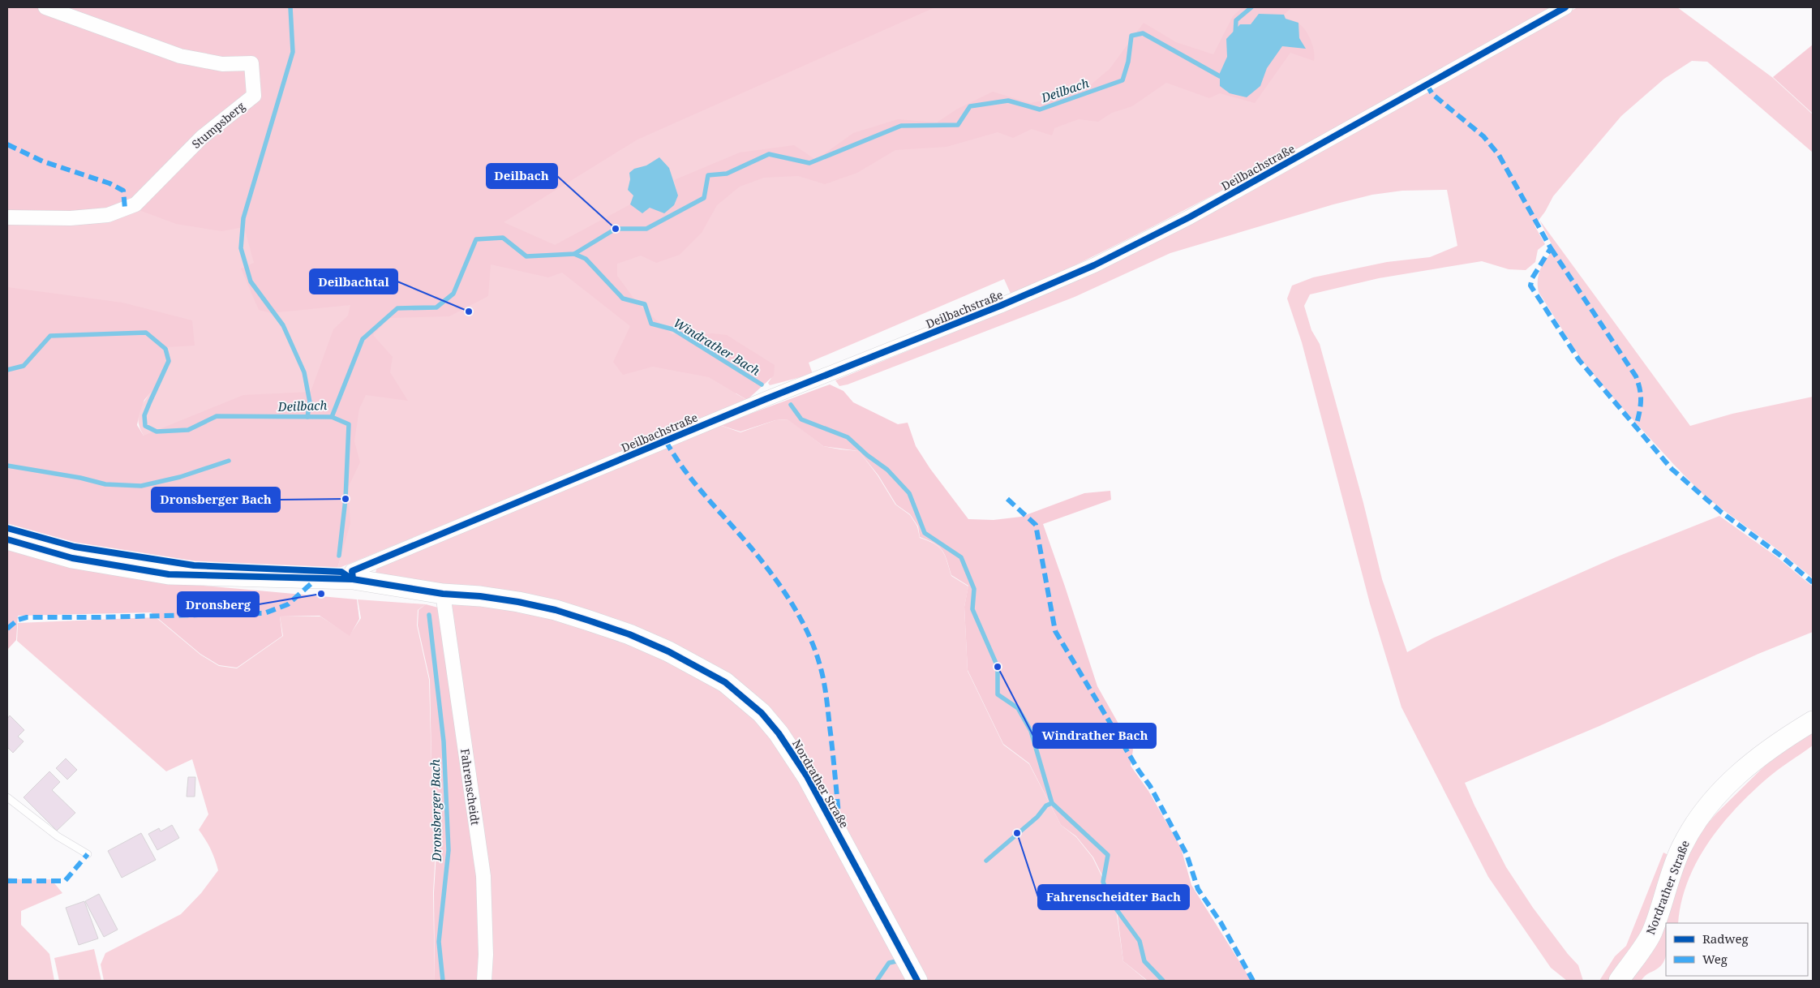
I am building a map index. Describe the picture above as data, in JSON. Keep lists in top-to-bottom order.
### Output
{
  "streets": {
    "main road": ["Nordrather Straße"],
    "street": ["Stumpsberg", "Deilbachstraße", "Fahrenscheidt"]
  },
  "crossings": [
    ["Deilbachstraße", "Nordrather Straße"],
    ["Nordrather Straße", "Fahrenscheidt"]
  ],
  "water": ["Deilbach", "Windrather Bach", "Dronsberger Bach"],
  "places": [
    "Deilbach",
    "Deilbachtal",
    "Dronsberger Bach",
    "Dronsberg",
    "Windrather Bach",
    "Fahrenscheidter Bach"
  ],
  "legend": ["Radweg", "Weg"]
}
